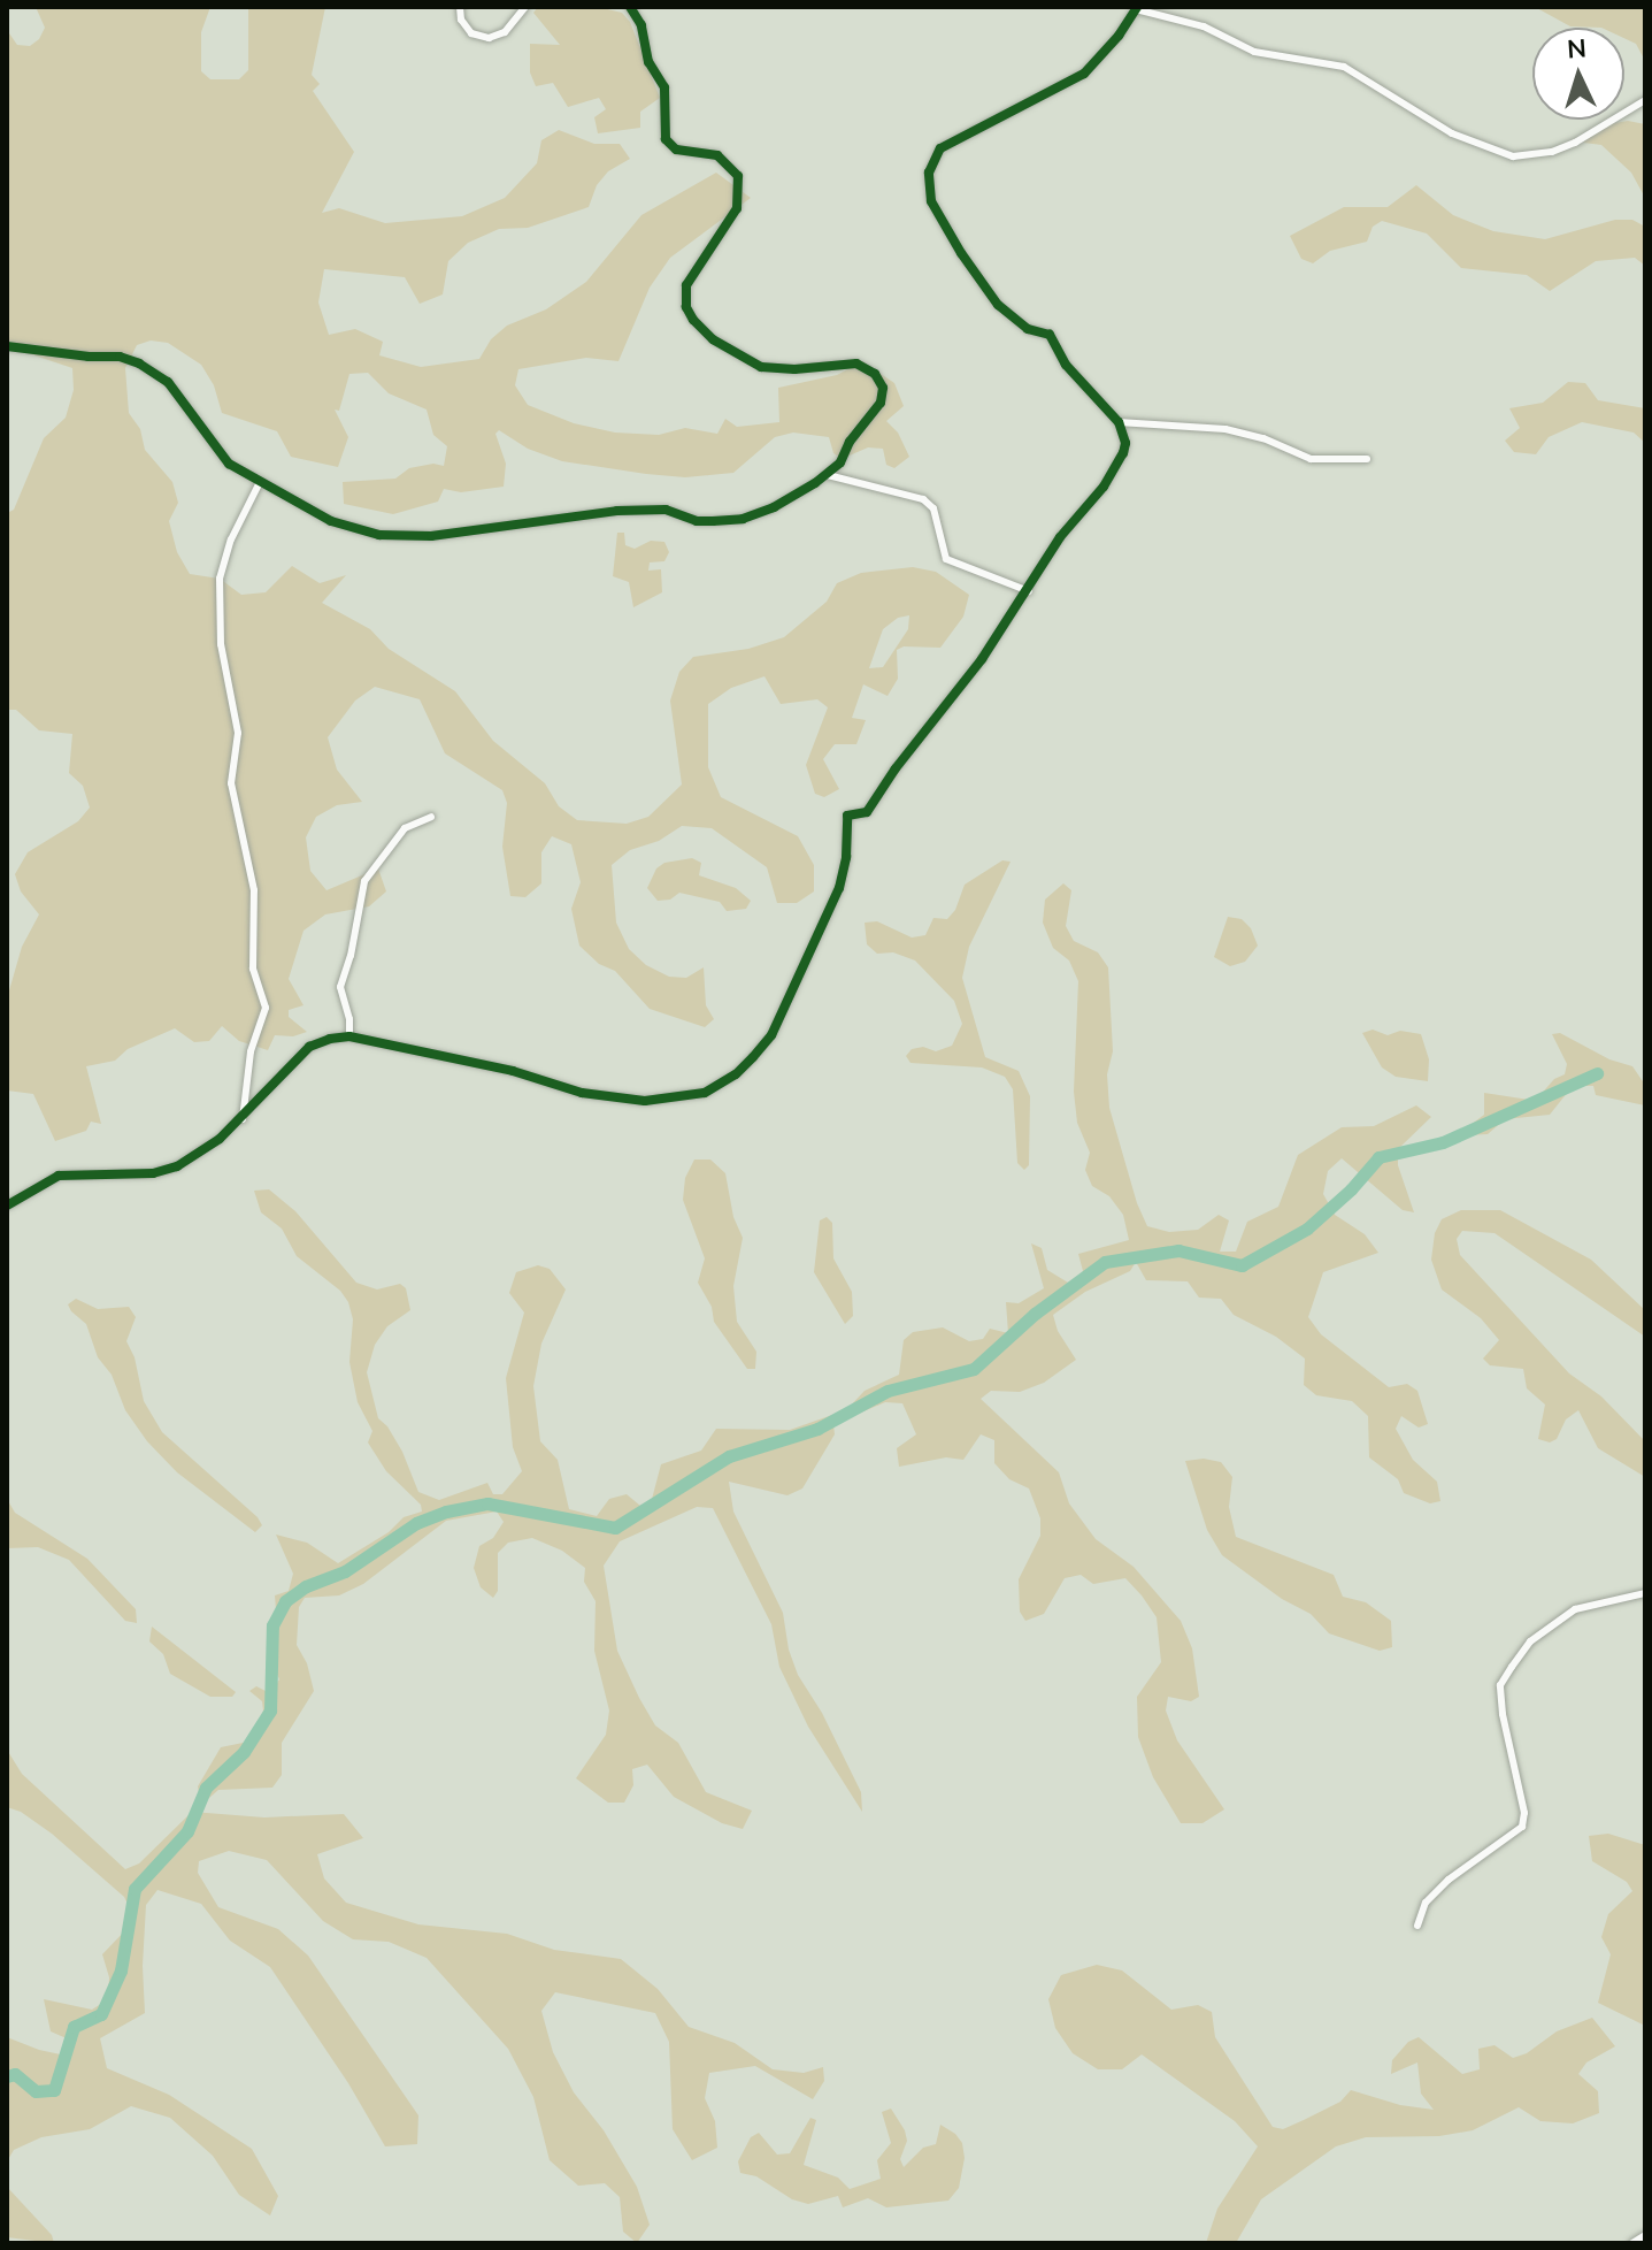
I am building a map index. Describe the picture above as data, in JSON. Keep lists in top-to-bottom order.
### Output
{
  "north": "top"
}
